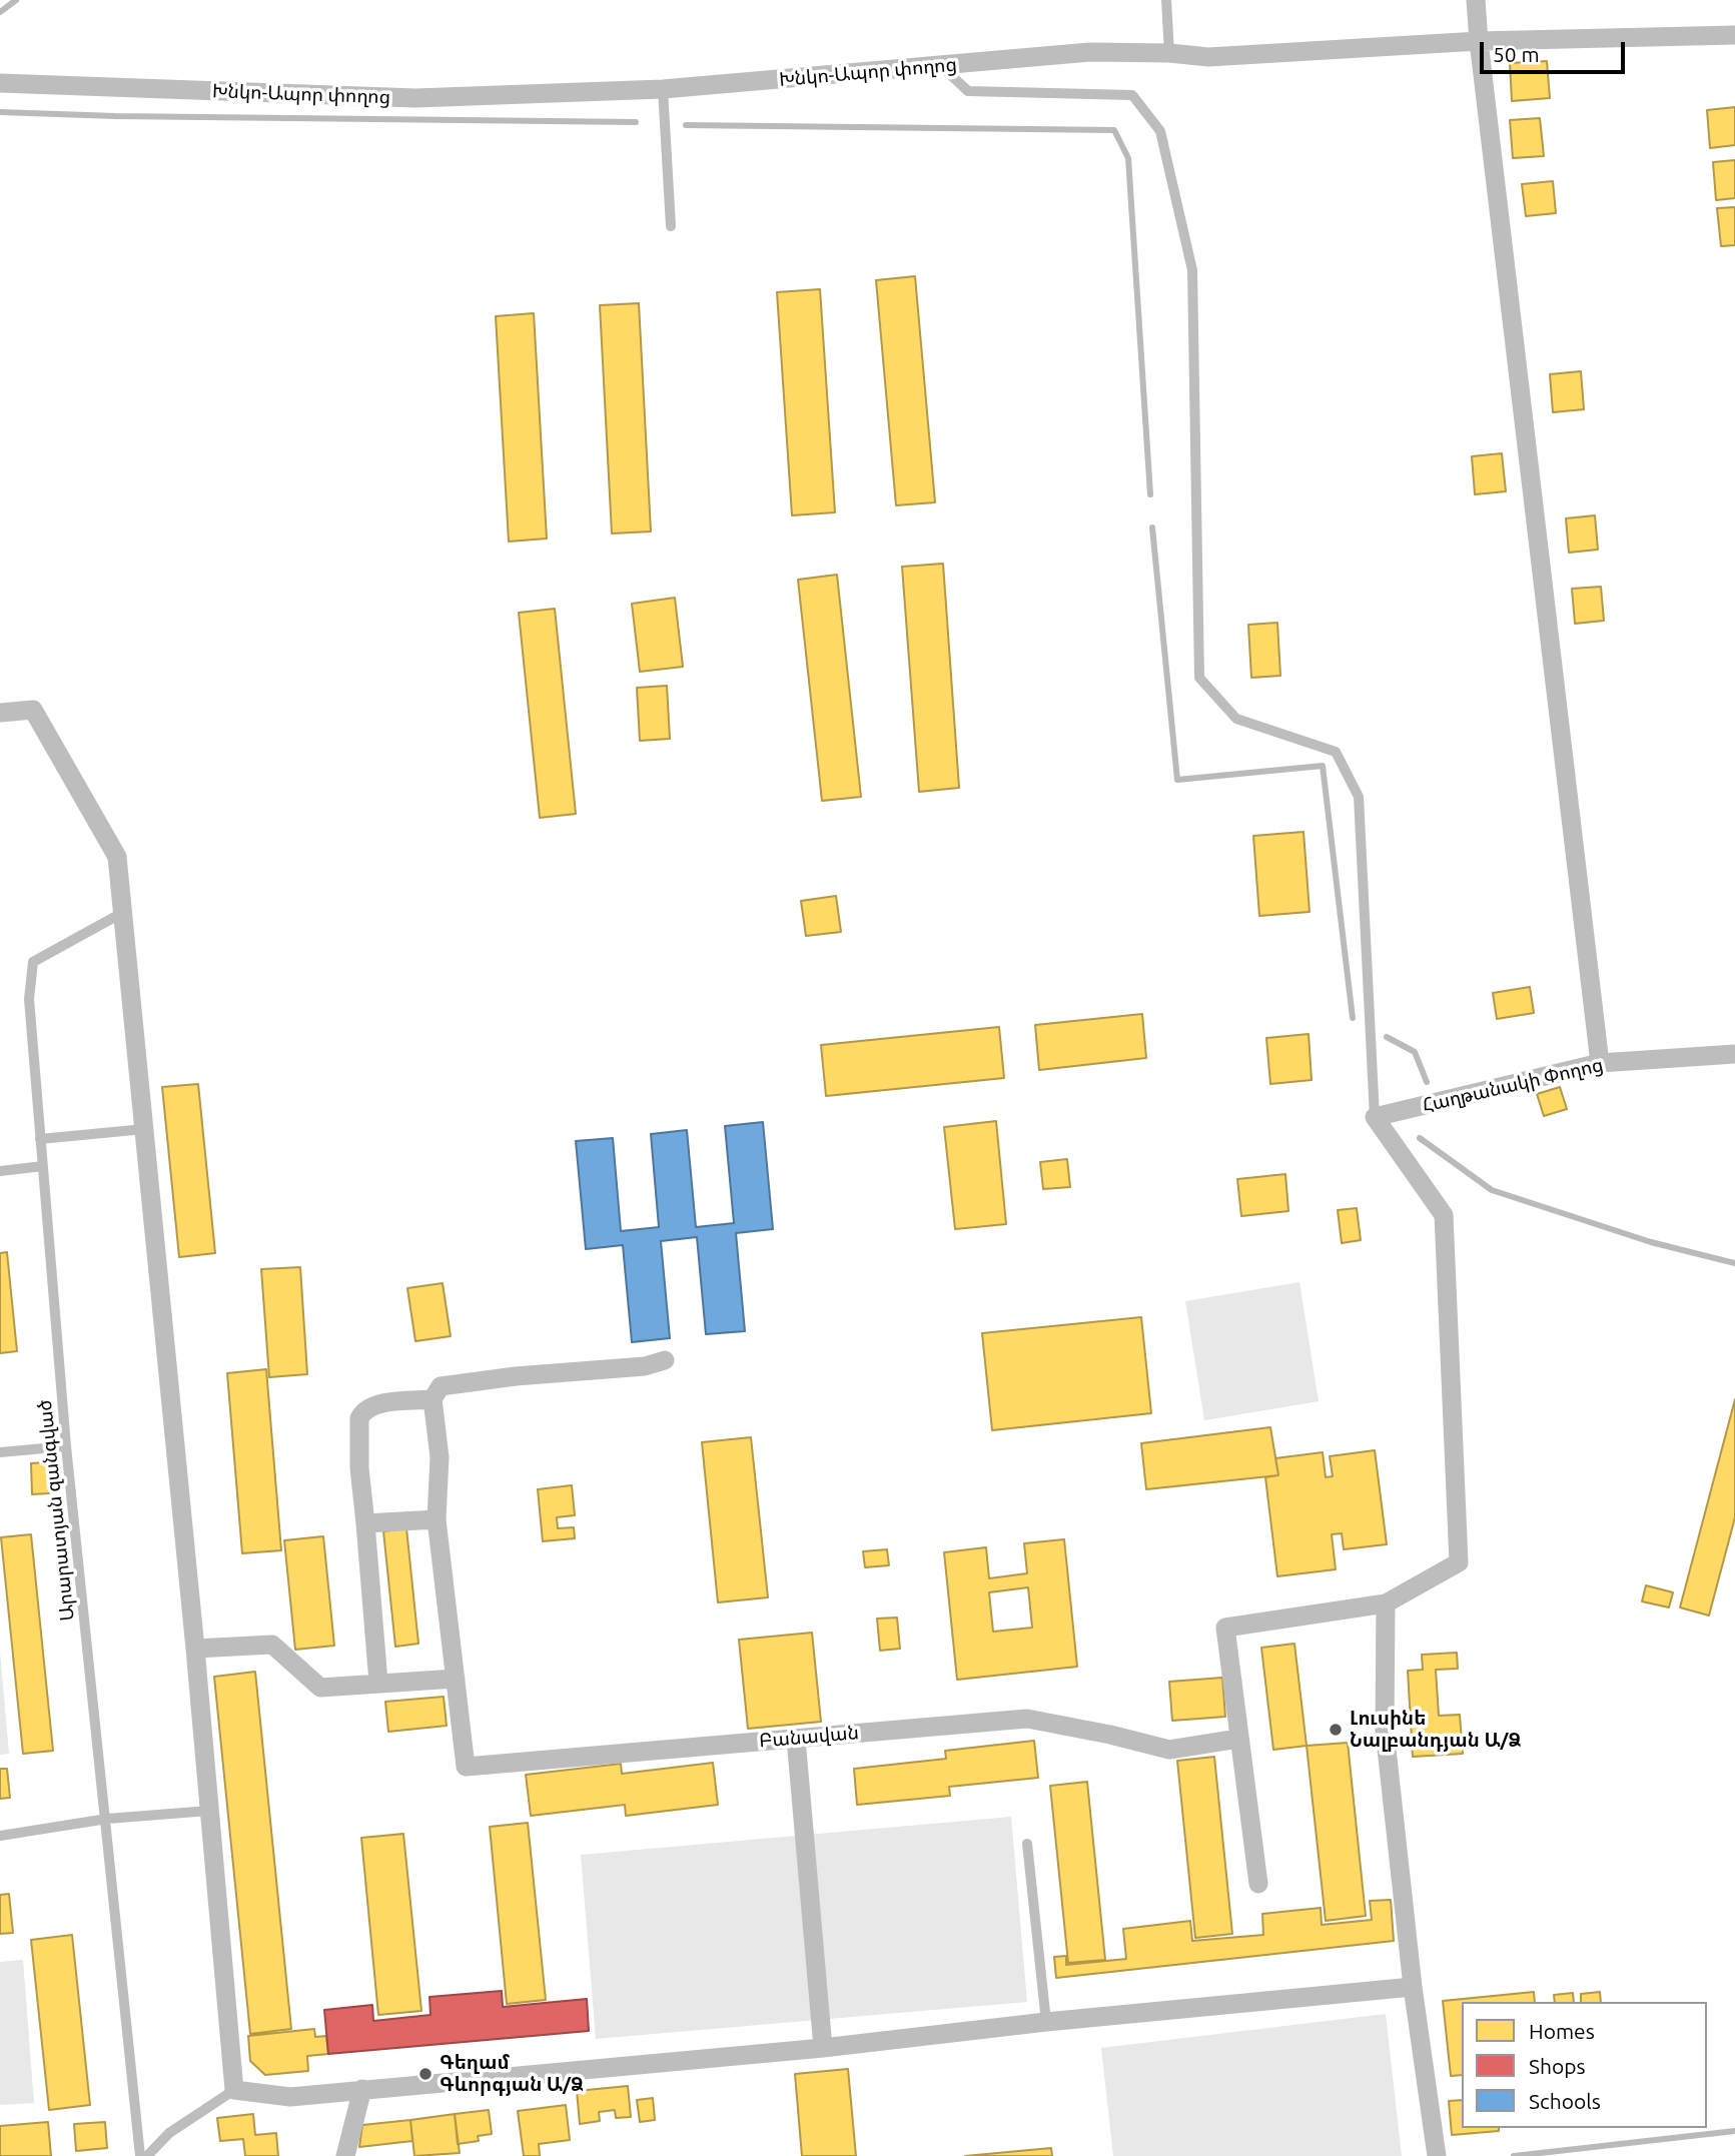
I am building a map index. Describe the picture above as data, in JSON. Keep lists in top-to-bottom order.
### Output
{
  "streets": {
    "street": ["Խնկո-Ապոր փողոց", "Հաղթանակի Փողոց", "Բանավան"],
    "lane": ["Արարատյան զանգված"]
  },
  "places": ["Լուսինե Նալբանդյան Ա/Ձ", "Գեղամ Գևորգյան Ա/Ձ"],
  "legend": ["Homes", "Shops", "Schools"],
  "scale_bar": "50 m"
}
